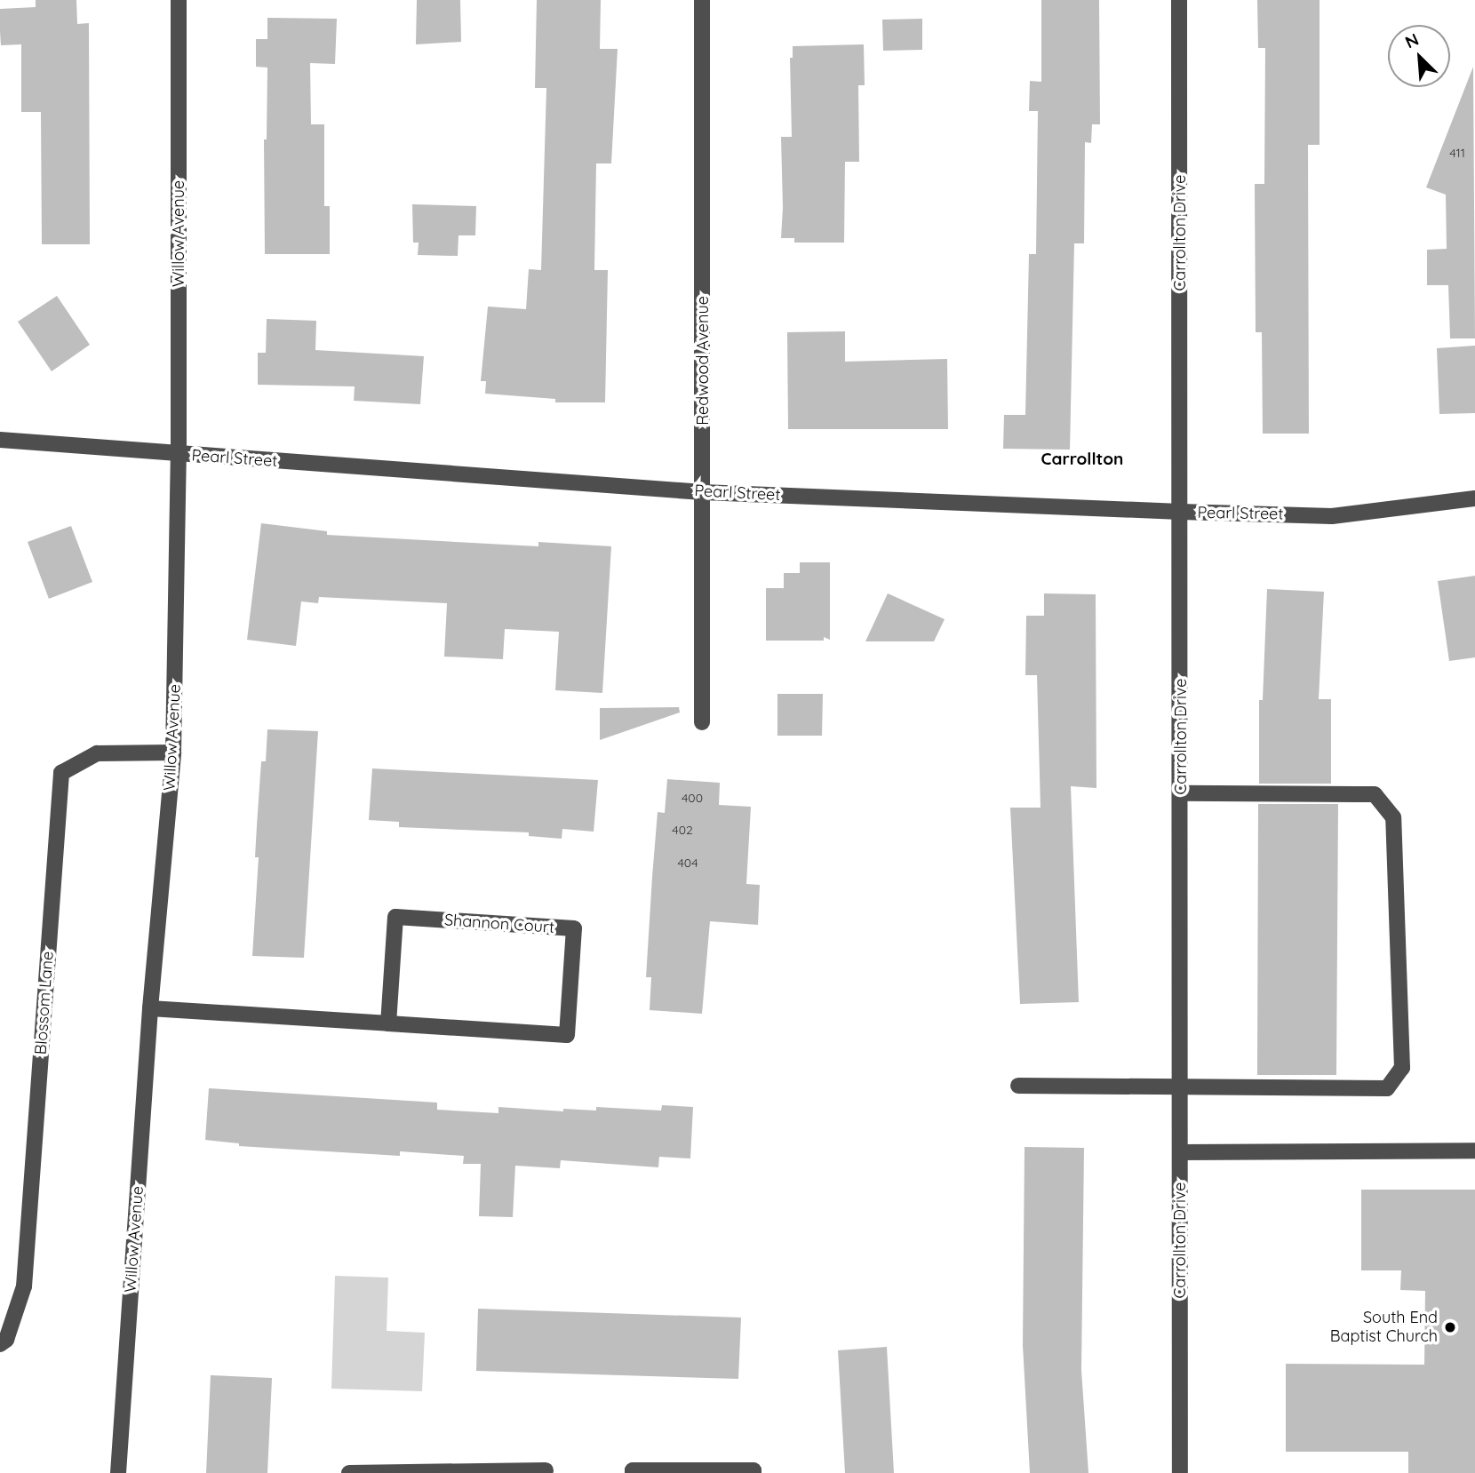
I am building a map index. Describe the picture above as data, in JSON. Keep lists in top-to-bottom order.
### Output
{
  "streets": {
    "street": [
      "Carrollton Drive",
      "Willow Avenue",
      "Redwood Avenue",
      "Pearl Street",
      "Shannon Court",
      "Blossom Lane"
    ]
  },
  "crossings": [
    ["Carrollton Drive", "Pearl Street"],
    ["Willow Avenue", "Pearl Street"],
    ["Willow Avenue", "Shannon Court"],
    ["Willow Avenue", "Blossom Lane"],
    ["Redwood Avenue", "Pearl Street"]
  ],
  "districts": ["Carrollton"],
  "places": ["South End Baptist Church"],
  "house_numbers": [
    "411",
    "400",
    "402",
    "404"
  ],
  "north": "top left"
}
